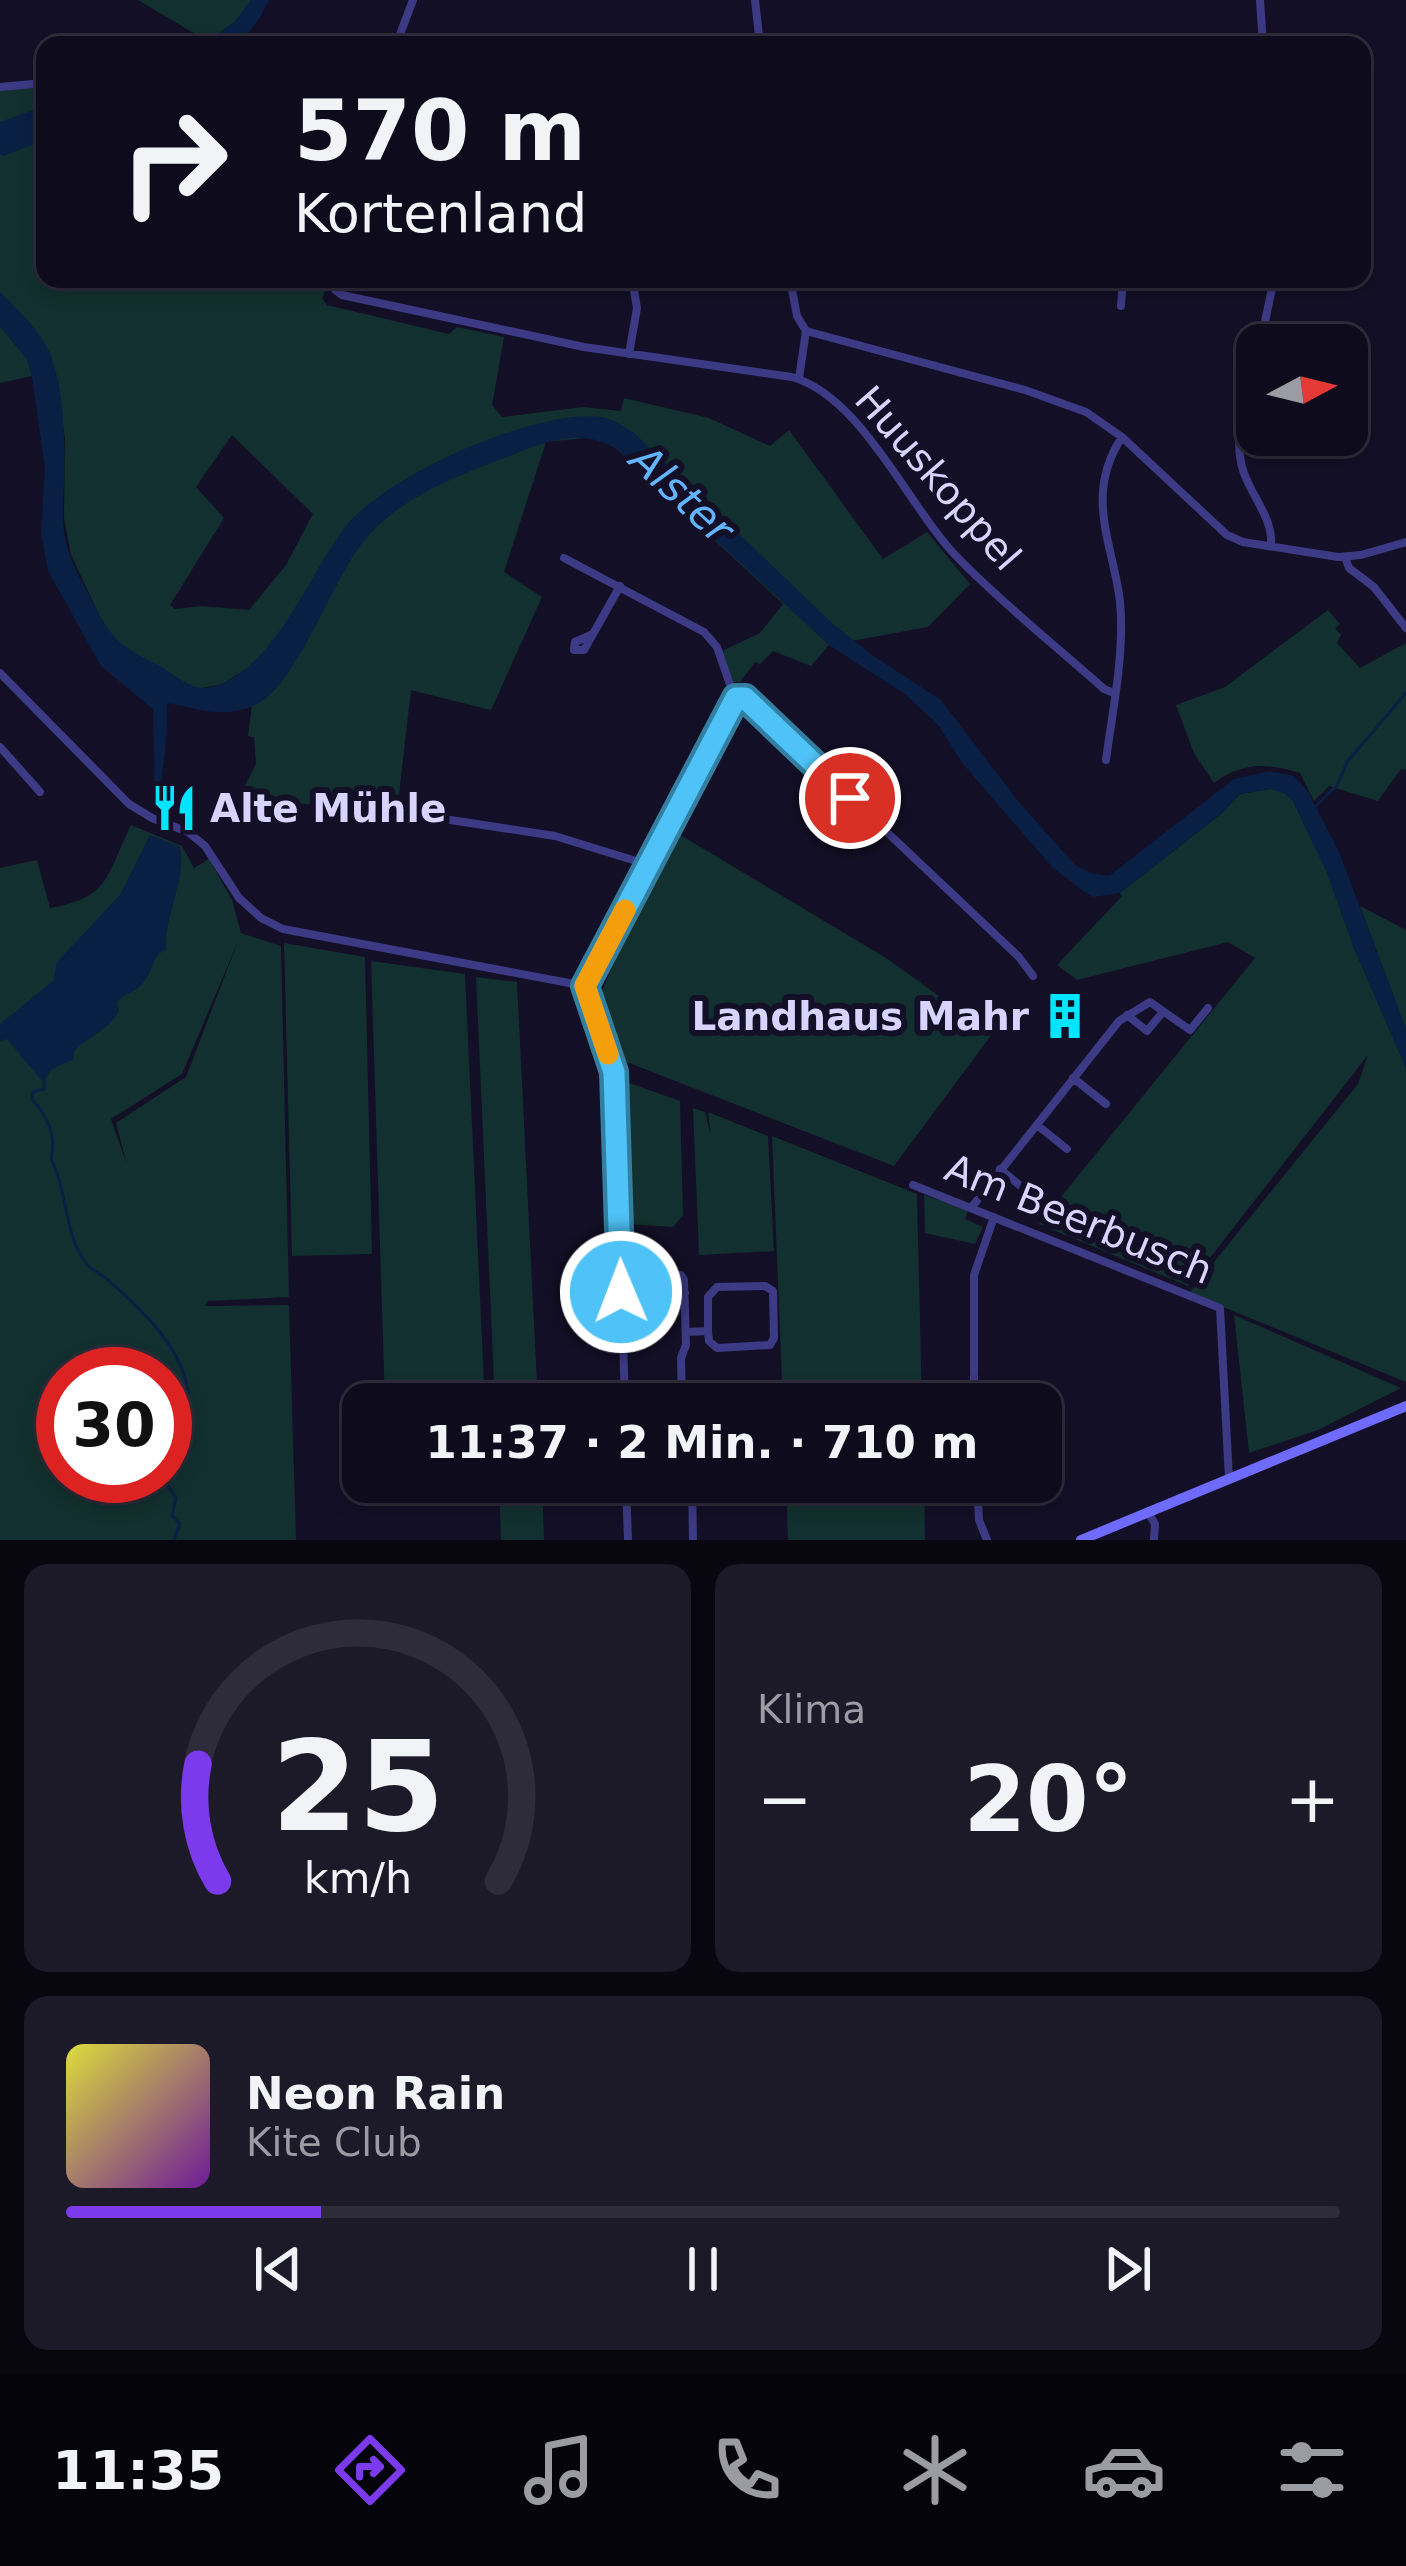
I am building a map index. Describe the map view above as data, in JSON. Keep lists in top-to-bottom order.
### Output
{
  "streets": {
    "street": ["Huuskoppel", "Am Beerbusch"]
  },
  "water": ["Alster"],
  "places": {
    "restaurant": ["Alte Mühle"],
    "building": ["Landhaus Mahr"]
  },
  "north": "right",
  "page": {
    "turn": ["570 m", "Kortenland"],
    "limit": "30",
    "trip": "11:37 · 2 Min. · 710 m",
    "tile": "Klima",
    "heat": ["−", "20°", "+"],
    "song": ["Neon Rain", "Kite Club"],
    "tabs": "11:35",
    "gauge": ["25", "km/h"]
  }
}
